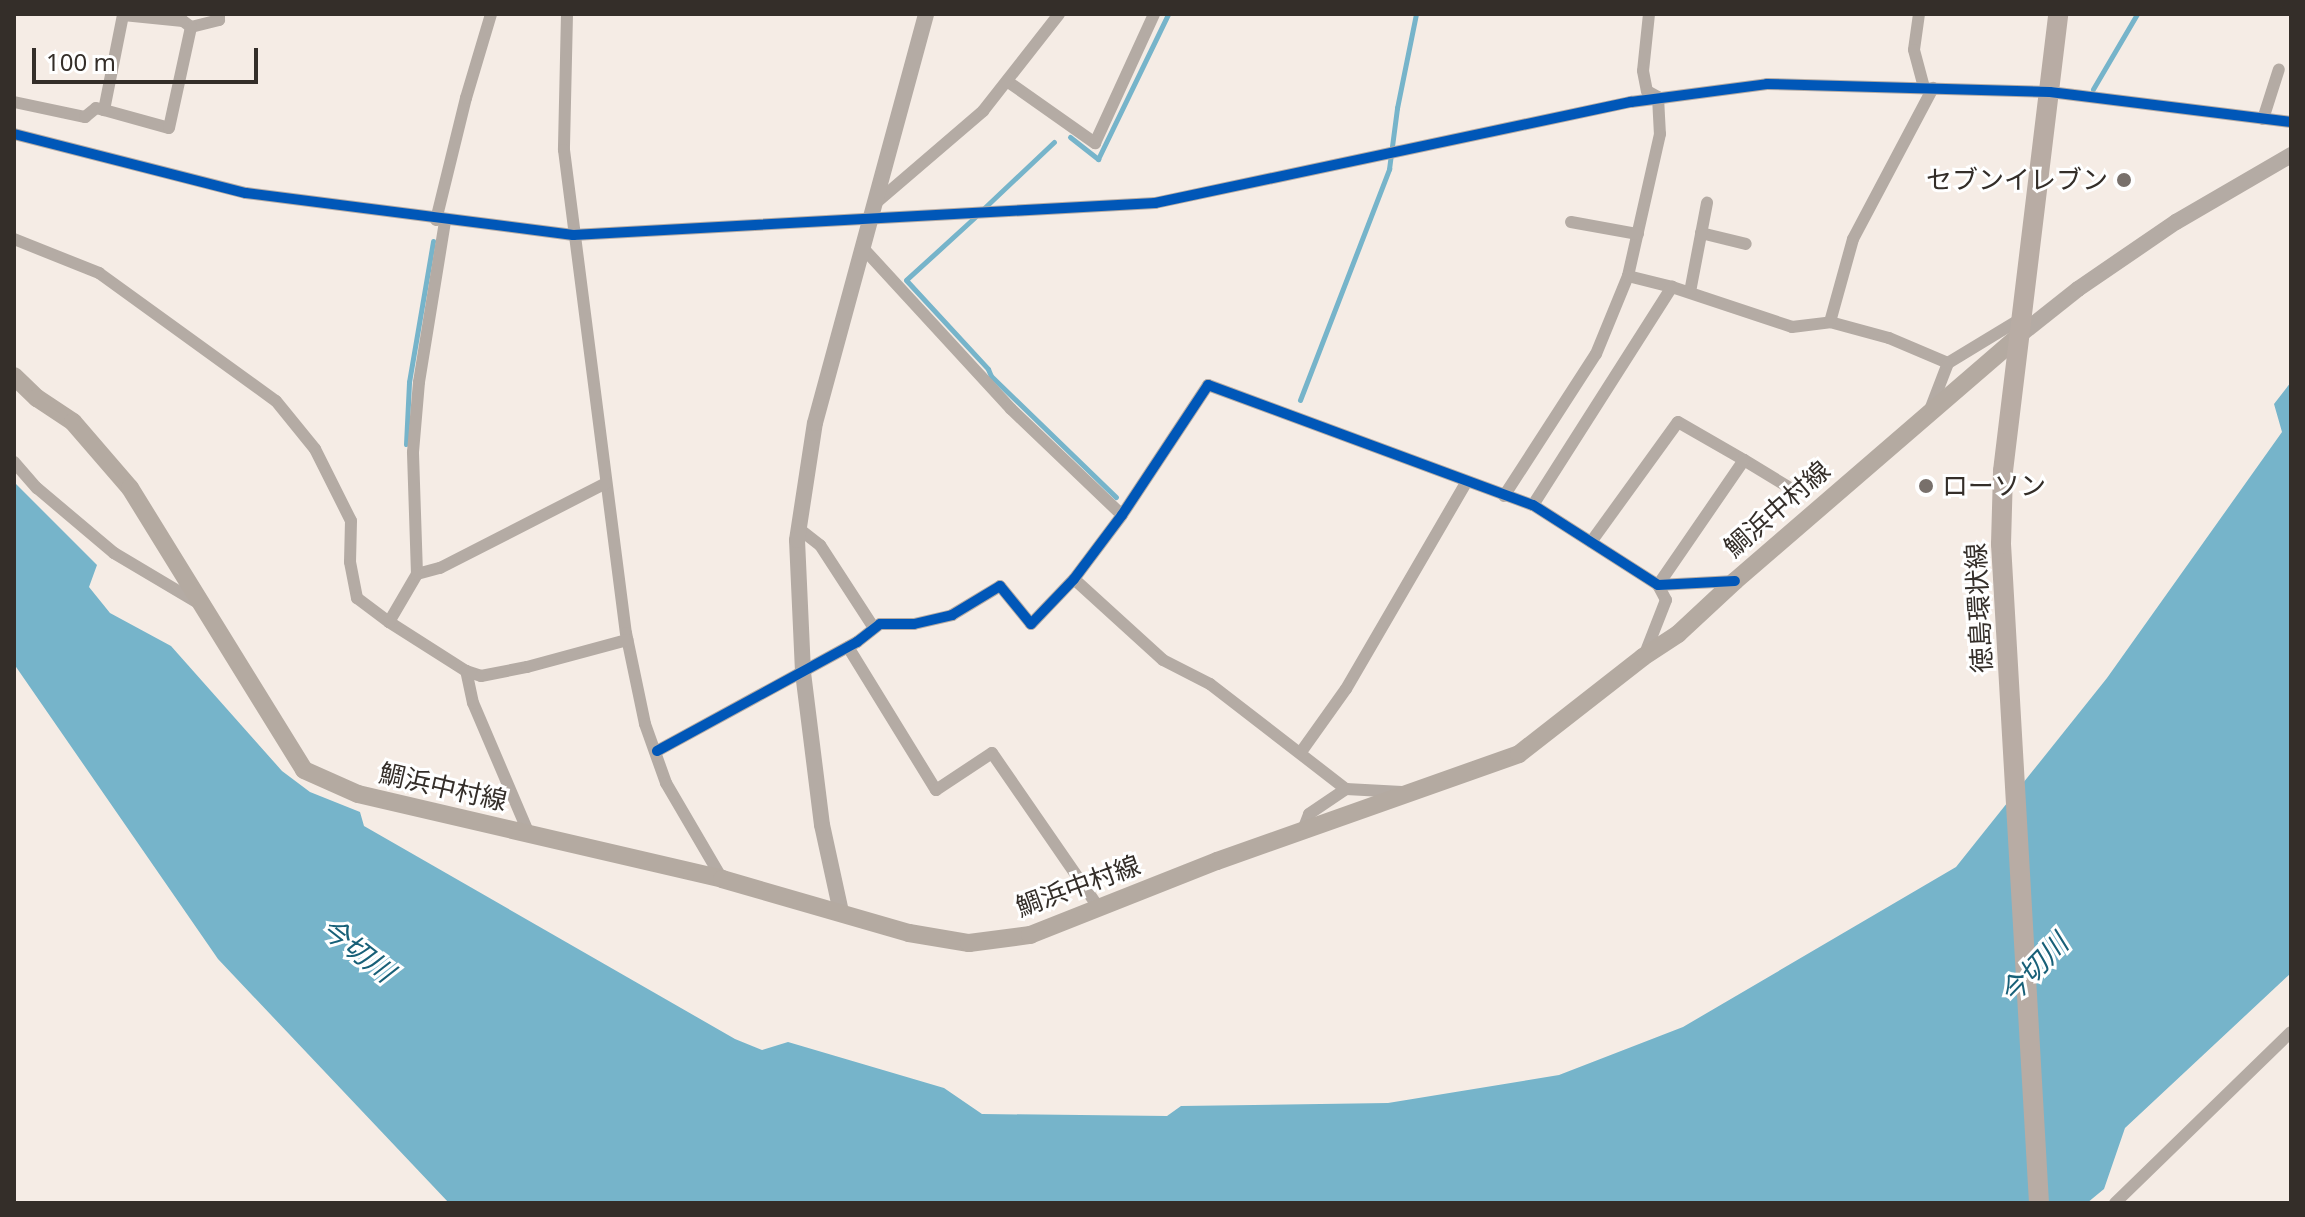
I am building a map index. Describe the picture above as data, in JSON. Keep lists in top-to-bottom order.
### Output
{
  "streets": {
    "main road": ["鯛浜中村線", "徳島環状線"]
  },
  "crossings": [
    ["鯛浜中村線", "徳島環状線"]
  ],
  "water": ["今切川"],
  "places": ["セブンイレブン", "ローソン"],
  "scale_bar": "100 m"
}
